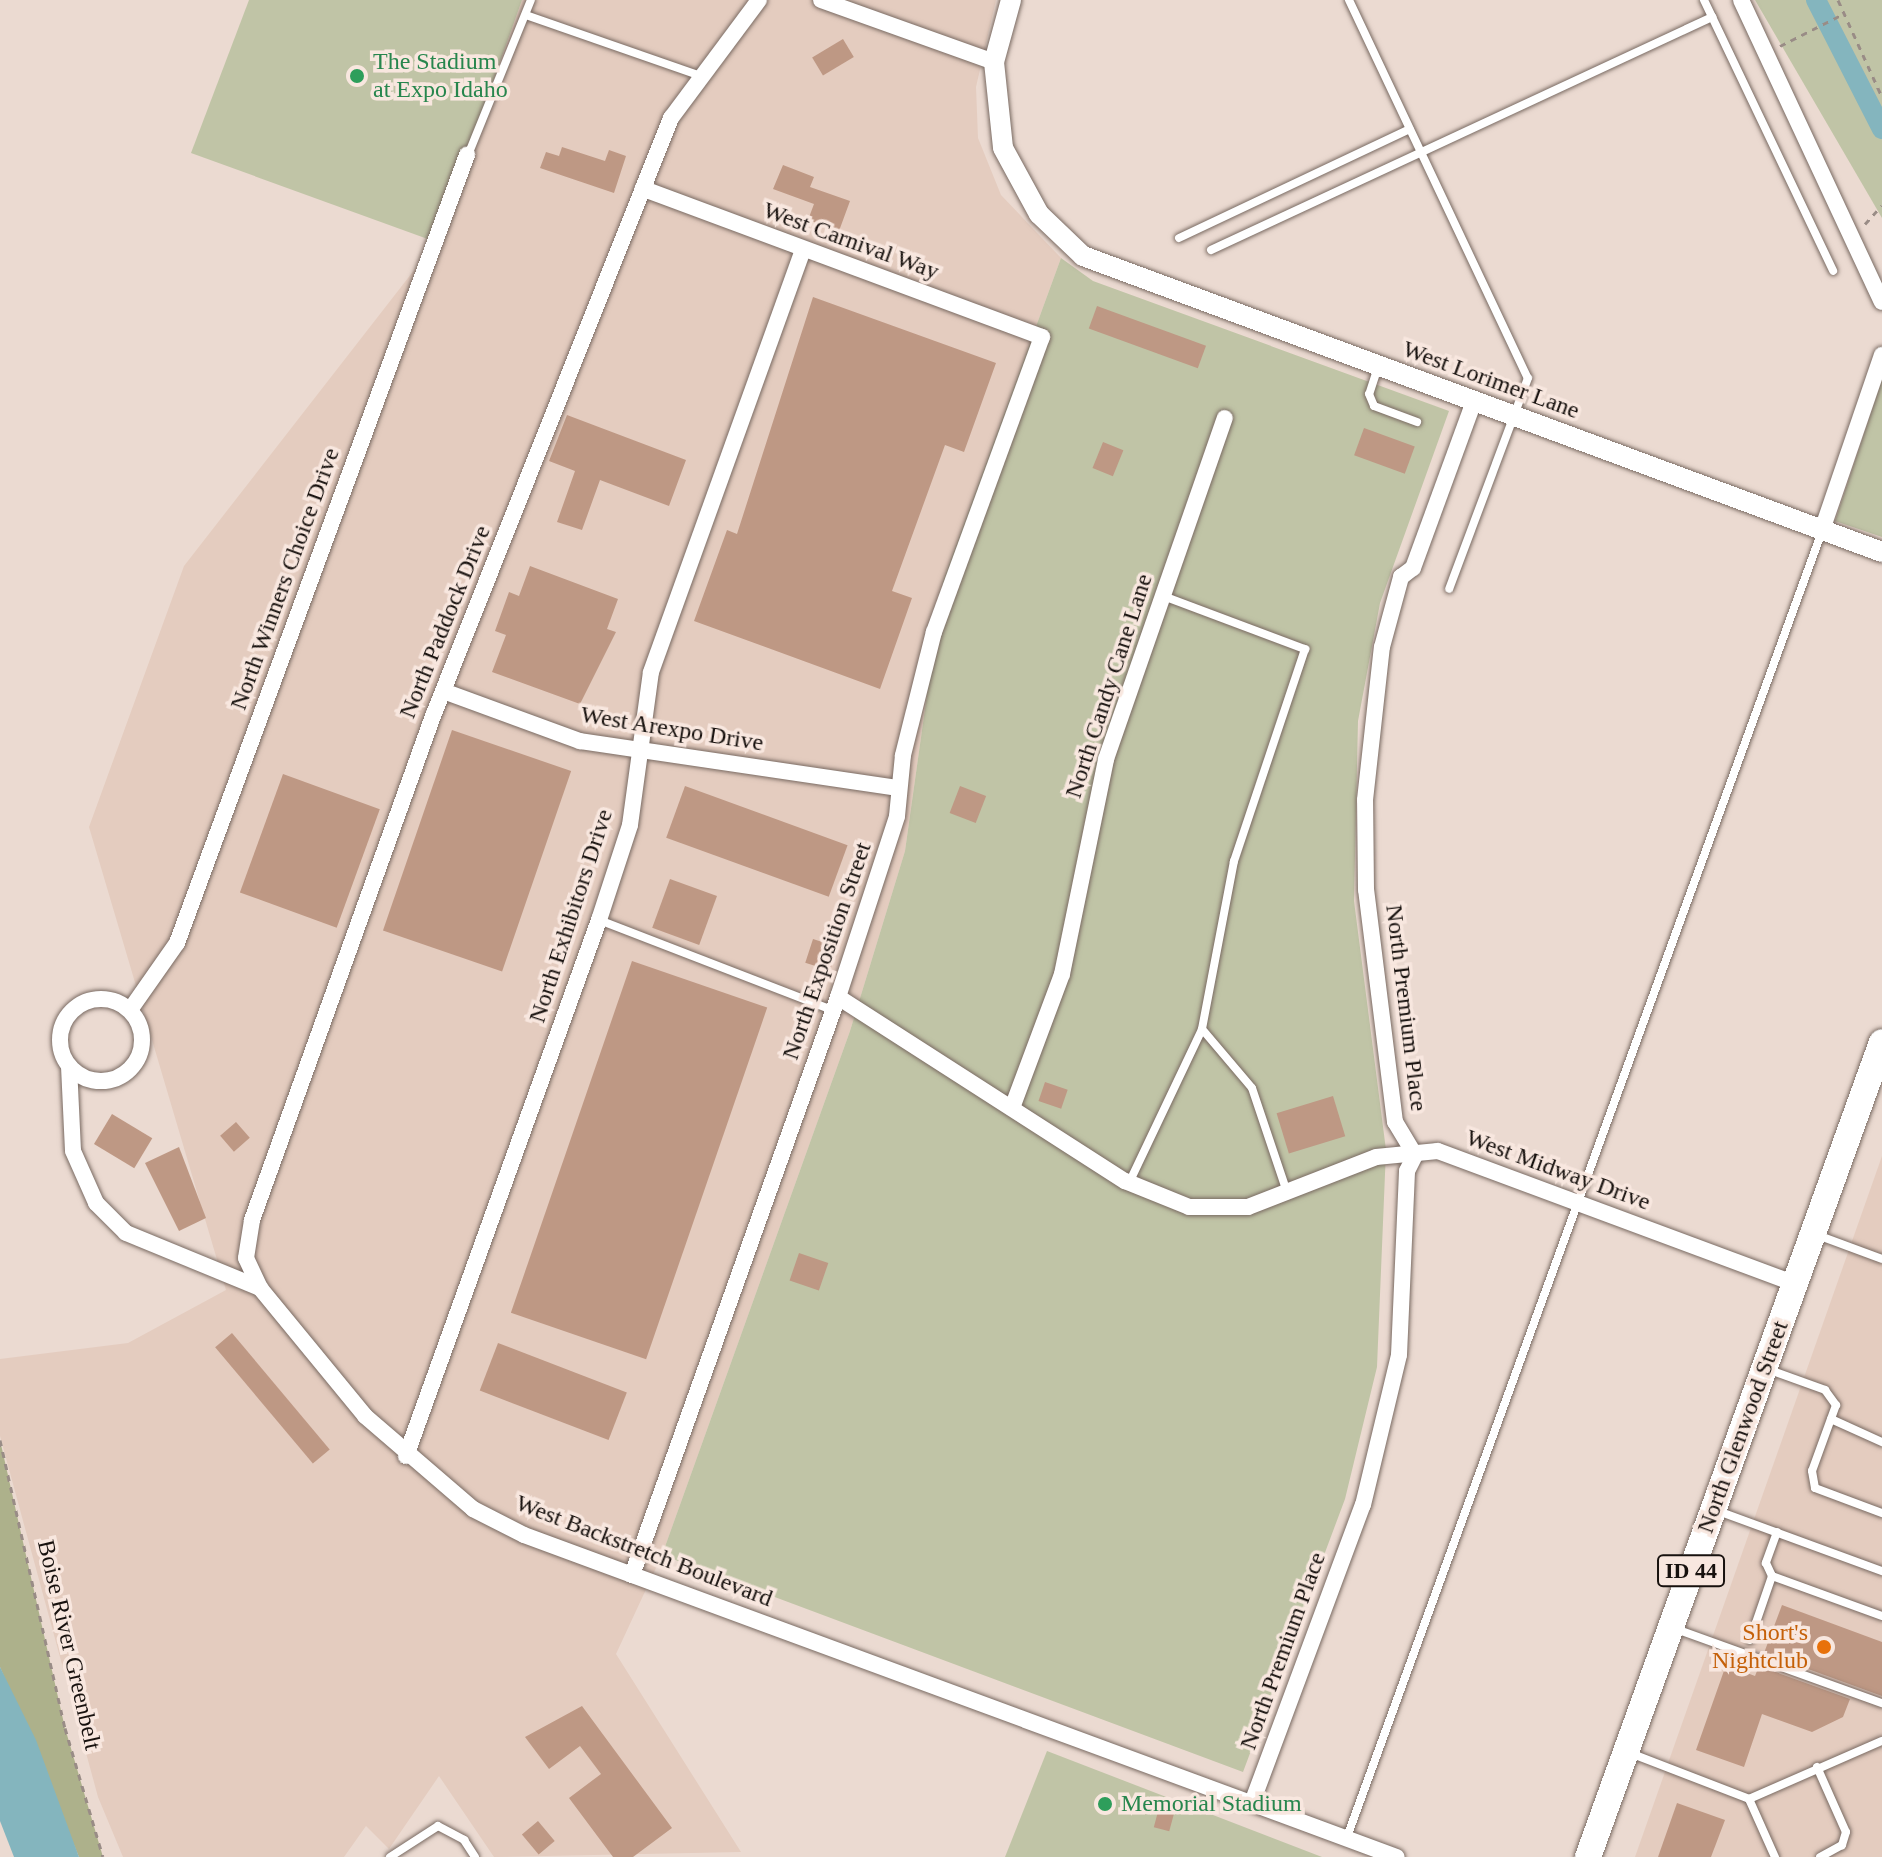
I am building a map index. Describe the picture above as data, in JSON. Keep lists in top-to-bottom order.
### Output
{
  "streets": {
    "main road": ["North Glenwood Street", "ID 44"],
    "street": [
      "West Carnival Way",
      "West Lorimer Lane",
      "North Winners Choice Drive",
      "North Paddock Drive",
      "North Candy Cane Lane",
      "West Arexpo Drive",
      "North Exhibitors Drive",
      "North Exposition Street",
      "North Premium Place",
      "West Midway Drive",
      "West Backstretch Boulevard"
    ],
    "path": ["Boise River Greenbelt"]
  },
  "crossings": [
    ["West Carnival Way", "North Paddock Drive"],
    ["West Carnival Way", "North Exhibitors Drive"],
    ["West Carnival Way", "North Exposition Street"],
    ["West Lorimer Lane", "North Premium Place"],
    ["North Winners Choice Drive", "West Backstretch Boulevard"],
    ["North Paddock Drive", "West Arexpo Drive"],
    ["North Paddock Drive", "West Backstretch Boulevard"],
    ["North Candy Cane Lane", "West Midway Drive"],
    ["West Arexpo Drive", "North Exhibitors Drive"],
    ["West Arexpo Drive", "North Exposition Street"],
    ["North Exhibitors Drive", "West Backstretch Boulevard"],
    ["North Exposition Street", "West Midway Drive"],
    ["North Exposition Street", "West Backstretch Boulevard"],
    ["North Premium Place", "West Midway Drive"],
    ["North Premium Place", "West Backstretch Boulevard"],
    ["West Midway Drive", "North Glenwood Street"]
  ],
  "places": ["The Stadium at Expo Idaho", "Short's Nightclub", "Memorial Stadium"]
}
